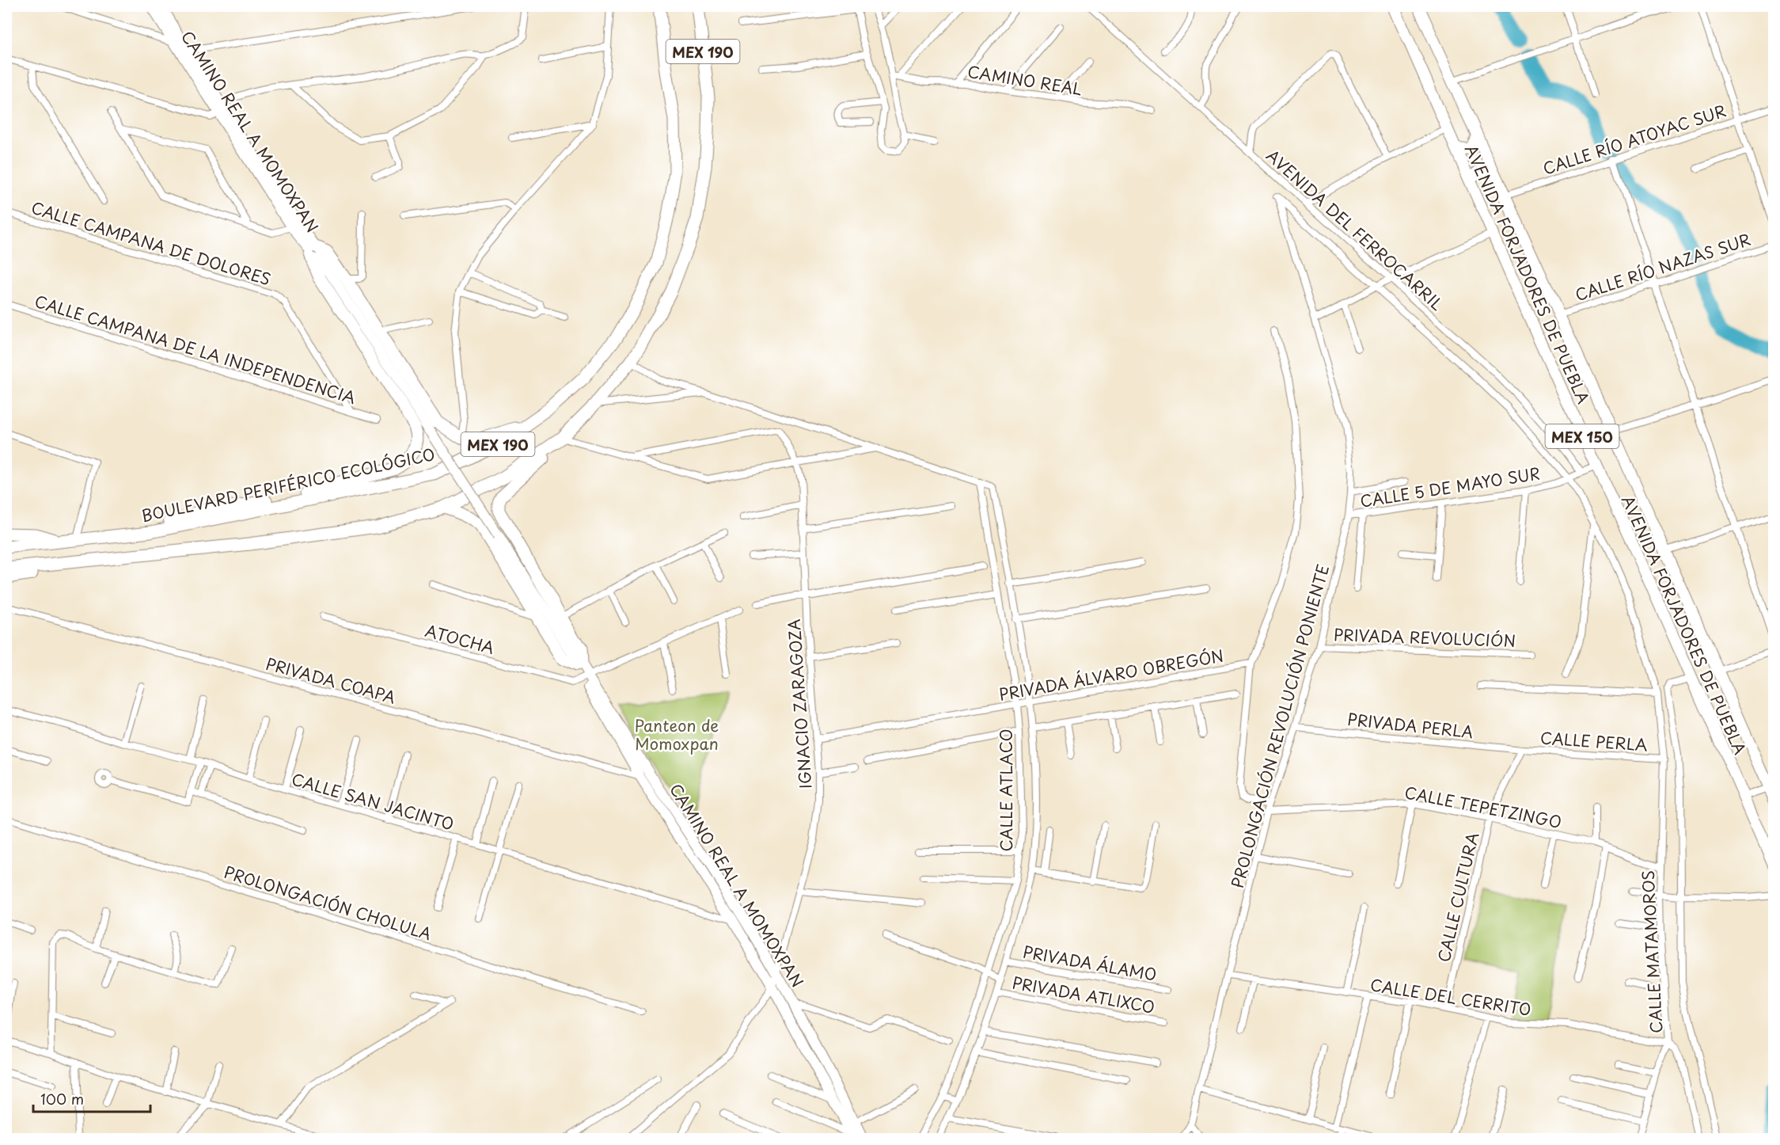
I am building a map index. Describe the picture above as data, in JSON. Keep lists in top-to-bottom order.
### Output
{
  "streets": {
    "highway": ["MEX 190", "BOULEVARD PERIFÉRICO ECOLÓGICO"],
    "main road": ["AVENIDA FORJADORES DE PUEBLA", "MEX 150"],
    "street": [
      "CAMINO REAL",
      "CAMINO REAL A MOMOXPAN",
      "CALLE RÍO ATOYAC SUR",
      "AVENIDA DEL FERROCARRIL",
      "CALLE CAMPANA DE DOLORES",
      "CALLE RÍO NAZAS SUR",
      "CALLE CAMPANA DE LA INDEPENDENCIA",
      "CALLE 5 DE MAYO SUR",
      "PRIVADA REVOLUCIÓN",
      "ATOCHA",
      "PRIVADA ÁLVARO OBREGÓN",
      "PRIVADA COAPA",
      "IGNACIO ZARAGOZA",
      "PRIVADA PERLA",
      "PROLONGACIÓN REVOLUCIÓN PONIENTE",
      "CALLE PERLA",
      "CALLE ATLACO",
      "CALLE SAN JACINTO",
      "CALLE TEPETZINGO",
      "CALLE CULTURA",
      "PROLONGACIÓN CHOLULA",
      "CALLE MATAMOROS",
      "PRIVADA ÁLAMO",
      "PRIVADA ATLIXCO",
      "CALLE DEL CERRITO"
    ]
  },
  "crossings": [
    ["CAMINO REAL A MOMOXPAN", "ATOCHA"],
    ["CAMINO REAL A MOMOXPAN", "PRIVADA COAPA"],
    ["CAMINO REAL A MOMOXPAN", "IGNACIO ZARAGOZA"],
    ["CAMINO REAL A MOMOXPAN", "CALLE SAN JACINTO"],
    ["CALLE RÍO ATOYAC SUR", "AVENIDA FORJADORES DE PUEBLA"],
    ["AVENIDA DEL FERROCARRIL", "CALLE 5 DE MAYO SUR"],
    ["AVENIDA DEL FERROCARRIL", "PROLONGACIÓN REVOLUCIÓN PONIENTE"],
    ["AVENIDA DEL FERROCARRIL", "CALLE MATAMOROS"],
    ["CALLE CAMPANA DE DOLORES", "CALLE CAMPANA DE LA INDEPENDENCIA"],
    ["CALLE RÍO NAZAS SUR", "AVENIDA FORJADORES DE PUEBLA"],
    ["CALLE 5 DE MAYO SUR", "PROLONGACIÓN REVOLUCIÓN PONIENTE"],
    ["PRIVADA REVOLUCIÓN", "PROLONGACIÓN REVOLUCIÓN PONIENTE"],
    ["PRIVADA ÁLVARO OBREGÓN", "IGNACIO ZARAGOZA"],
    ["PRIVADA ÁLVARO OBREGÓN", "CALLE ATLACO"],
    ["PRIVADA PERLA", "PROLONGACIÓN REVOLUCIÓN PONIENTE"],
    ["PRIVADA PERLA", "CALLE PERLA"],
    ["PRIVADA PERLA", "CALLE CULTURA"],
    ["PROLONGACIÓN REVOLUCIÓN PONIENTE", "CALLE TEPETZINGO"],
    ["PROLONGACIÓN REVOLUCIÓN PONIENTE", "CALLE DEL CERRITO"],
    ["CALLE PERLA", "CALLE CULTURA"],
    ["CALLE PERLA", "CALLE MATAMOROS"],
    ["CALLE ATLACO", "PRIVADA ÁLAMO"],
    ["CALLE ATLACO", "PRIVADA ATLIXCO"],
    ["CALLE TEPETZINGO", "CALLE CULTURA"],
    ["CALLE TEPETZINGO", "CALLE MATAMOROS"],
    ["CALLE CULTURA", "CALLE DEL CERRITO"],
    ["CALLE MATAMOROS", "CALLE DEL CERRITO"]
  ],
  "parks": ["Panteon de Momoxpan"],
  "scale_bar": "100 m"
}
